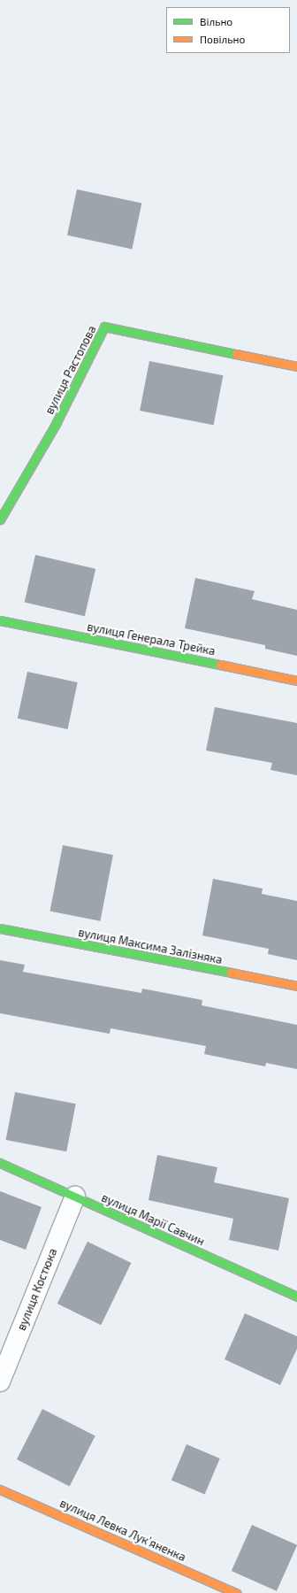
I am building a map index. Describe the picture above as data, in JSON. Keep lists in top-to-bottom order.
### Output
{
  "streets": {
    "street": [
      "вулиця Растопова",
      "вулиця Генерала Трейка",
      "вулиця Максима Залізняка",
      "вулиця Марії Савчин",
      "вулиця Костюка",
      "вулиця Левка Лукʼяненка"
    ]
  },
  "crossings": [
    ["вулиця Марії Савчин", "вулиця Костюка"]
  ],
  "legend": ["Вільно", "Повільно"]
}
